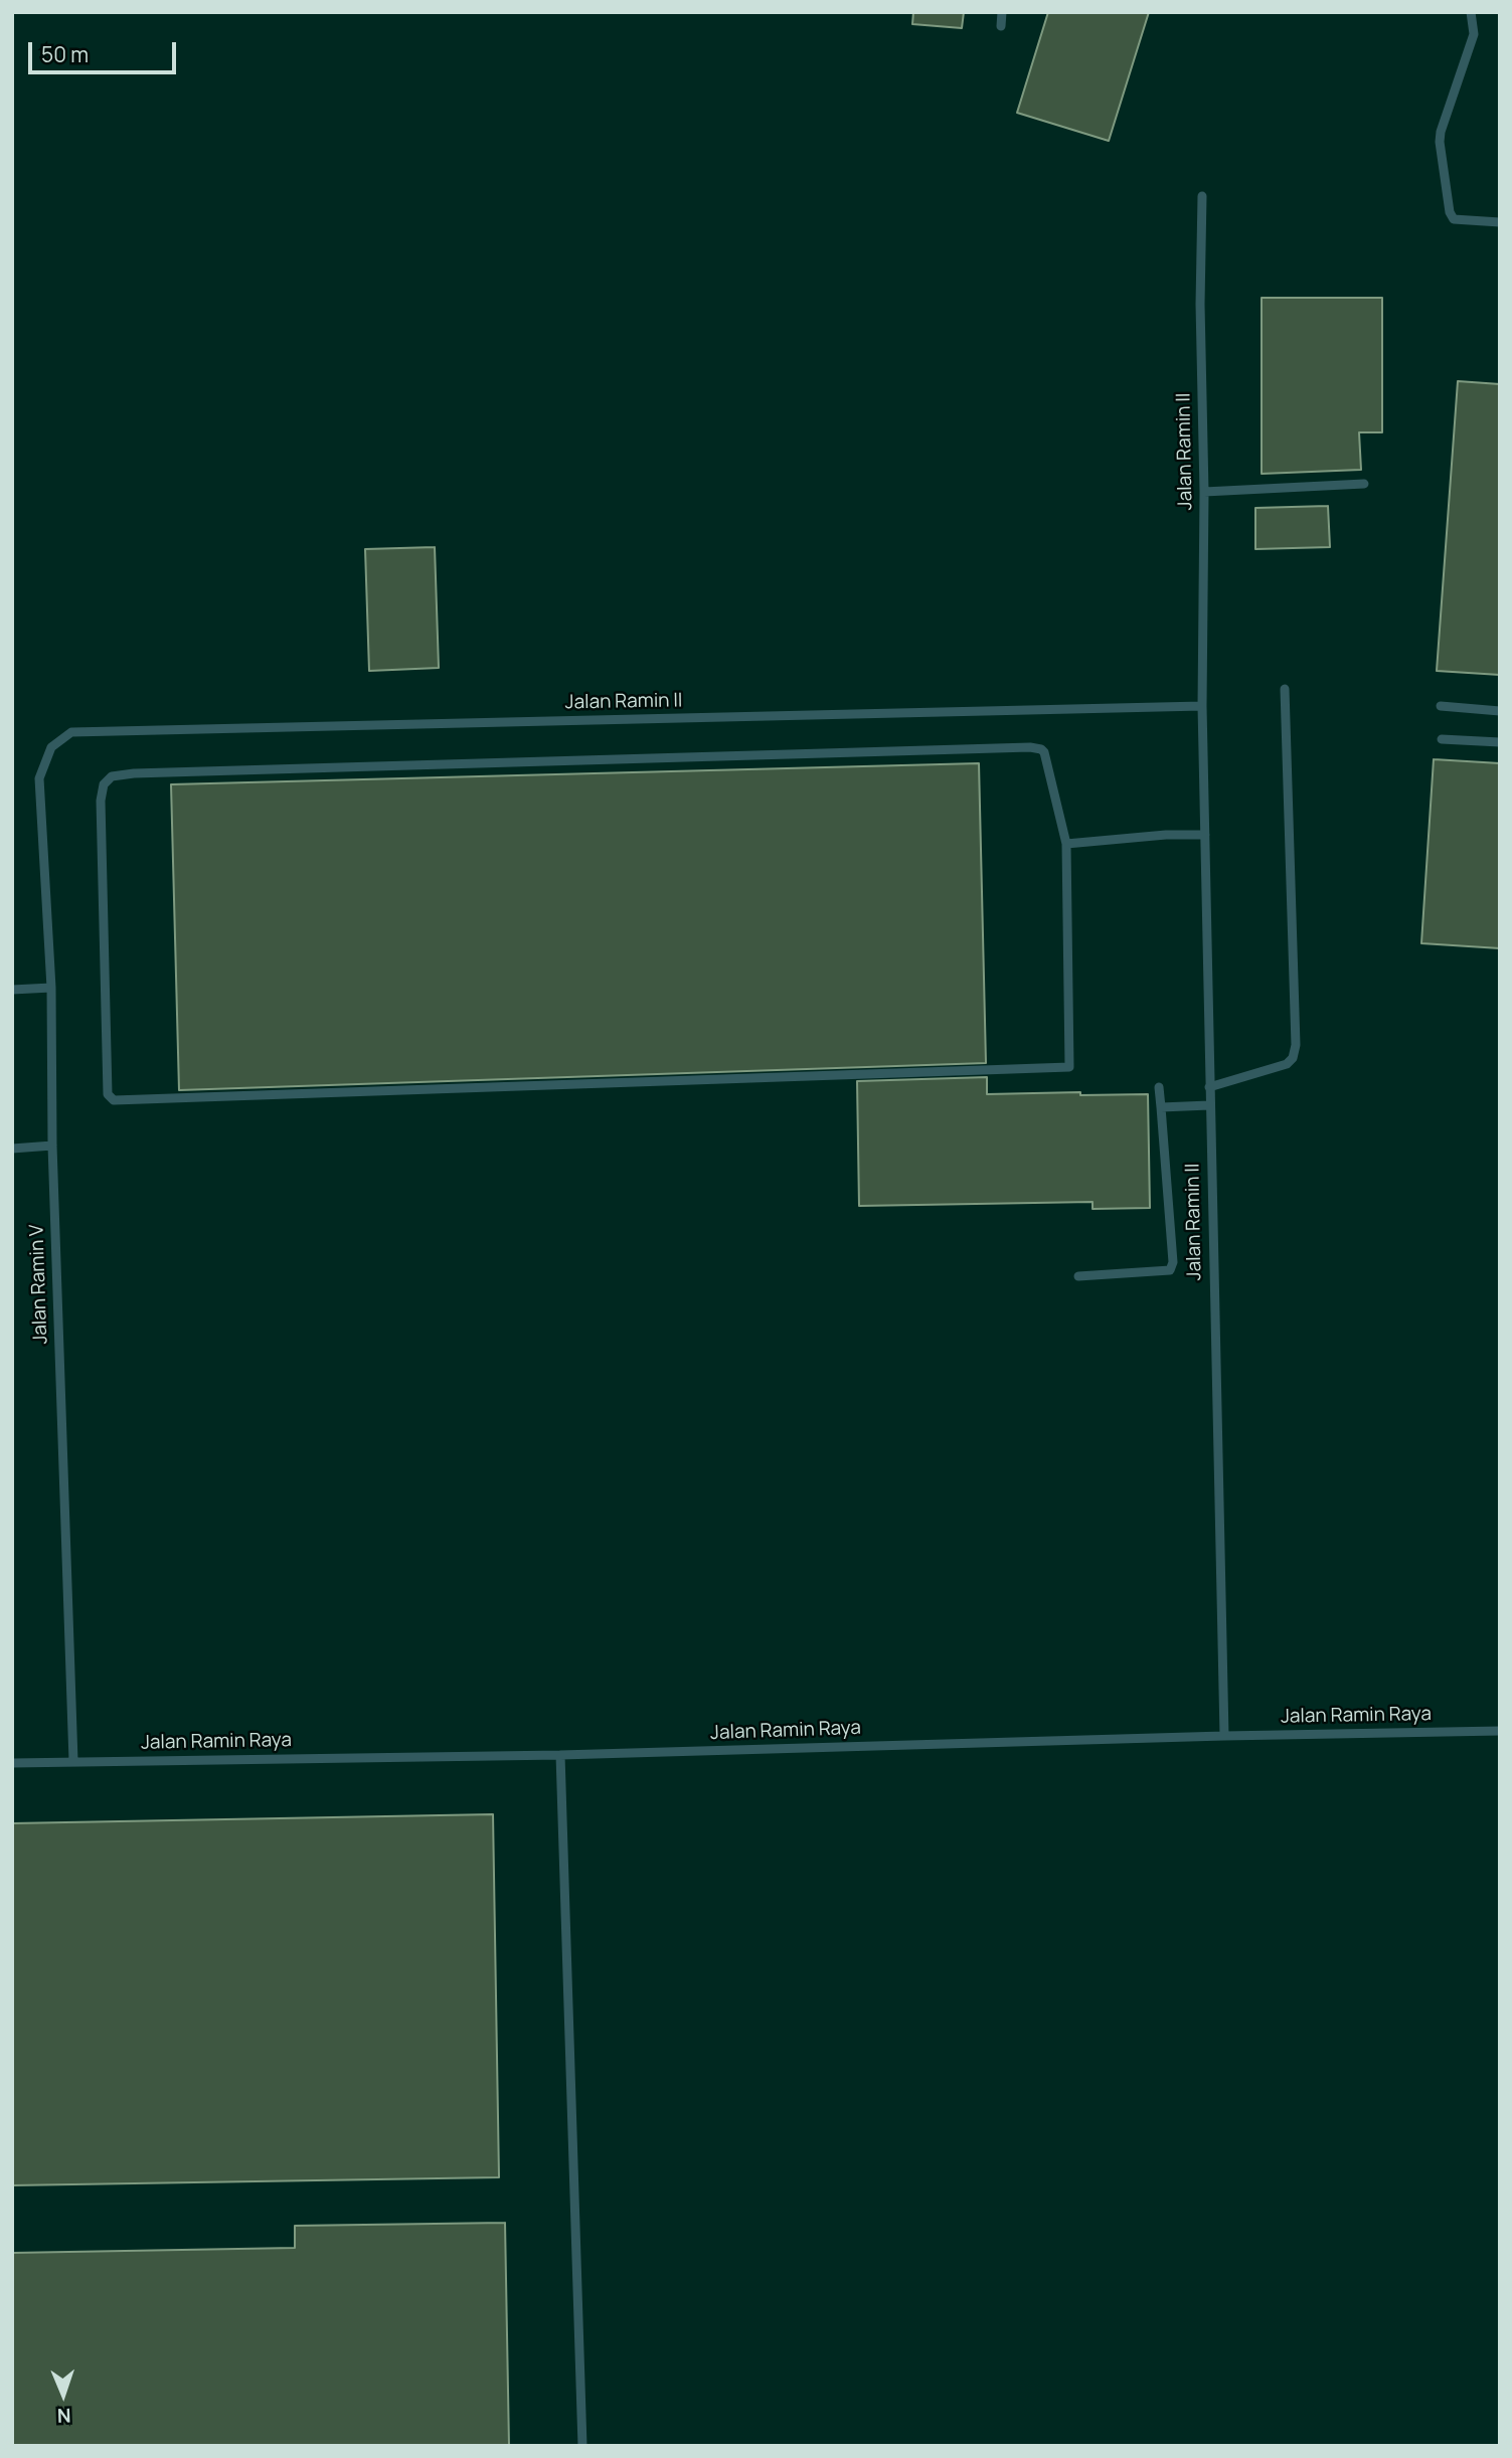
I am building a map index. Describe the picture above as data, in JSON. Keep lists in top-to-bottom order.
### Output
{
  "streets": {
    "lane": ["Jalan Ramin II", "Jalan Ramin V", "Jalan Ramin Raya"]
  },
  "crossings": [
    ["Jalan Ramin II", "Jalan Ramin V"],
    ["Jalan Ramin II", "Jalan Ramin Raya"],
    ["Jalan Ramin V", "Jalan Ramin Raya"]
  ],
  "scale_bar": "50 m",
  "north": "bottom"
}
